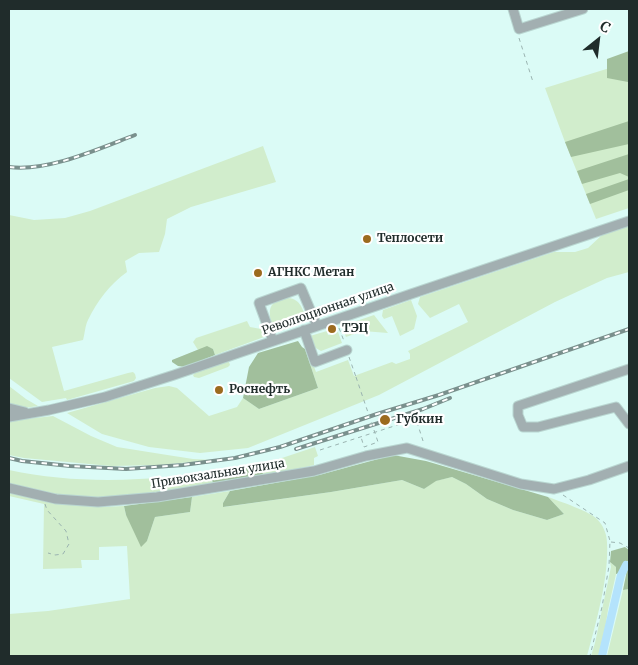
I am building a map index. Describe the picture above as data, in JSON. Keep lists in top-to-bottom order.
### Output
{
  "streets": {
    "street": ["Революционная улица", "Привокзальная улица"]
  },
  "places": [
    "Теплосети",
    "АГНКС Метан",
    "ТЭЦ",
    "Роснефть",
    "Губкин"
  ],
  "north": "top right"
}
